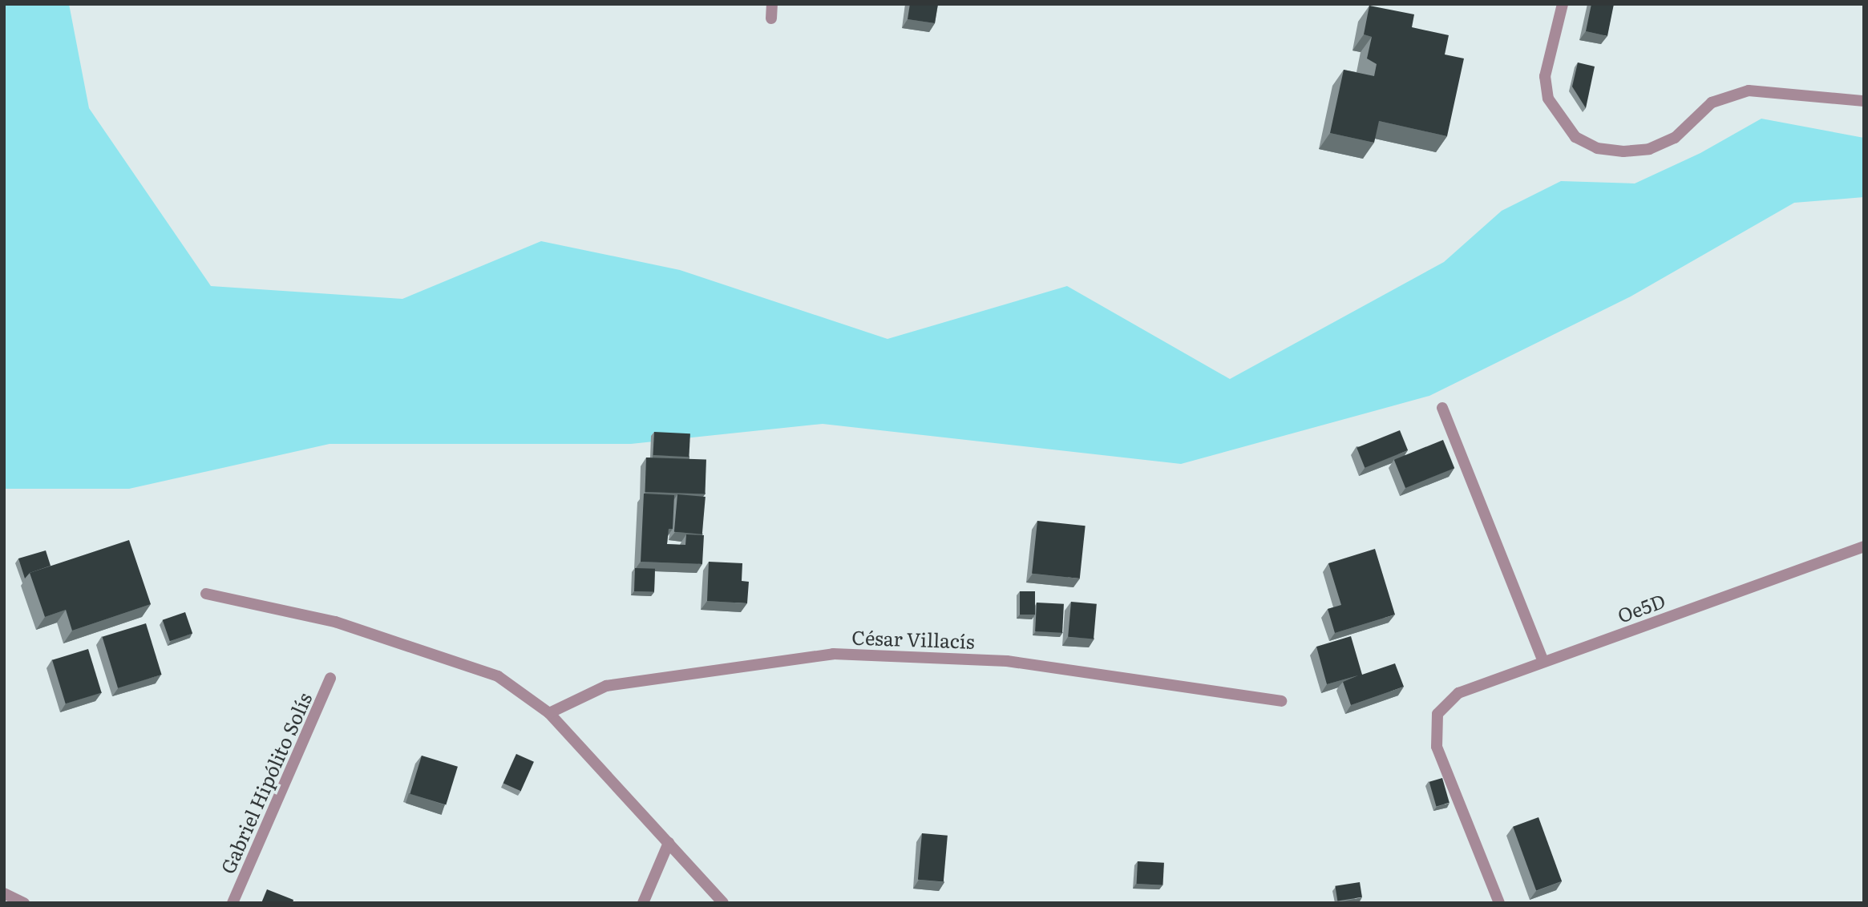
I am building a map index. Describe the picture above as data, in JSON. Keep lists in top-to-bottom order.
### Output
{
  "streets": {
    "street": ["Oe5D", "César Villacís", "Gabriel Hipólito Solís"]
  }
}
